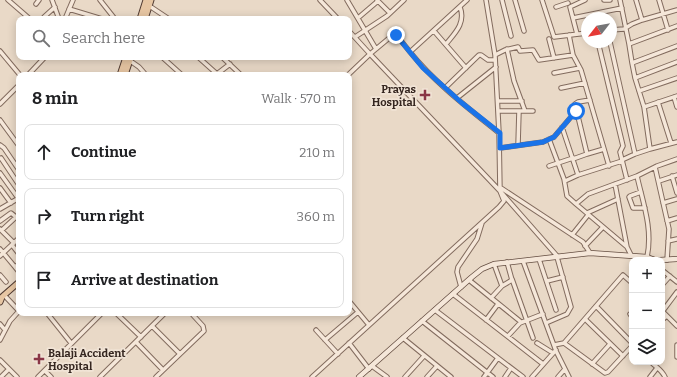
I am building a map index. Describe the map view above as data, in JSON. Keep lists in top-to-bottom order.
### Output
{
  "places": {
    "health": ["Prayas Hospital", "Balaji Accident Hospital"]
  },
  "north": "bottom left",
  "page": {
    "search": "Search here",
    "heading": ["8 min", "Walk · 570 m"],
    "list": [
      ["Continue", "210 m"],
      ["Turn right", "360 m"],
      "Arrive at destination"
    ],
    "map_buttons": ["+", "−"]
  }
}
